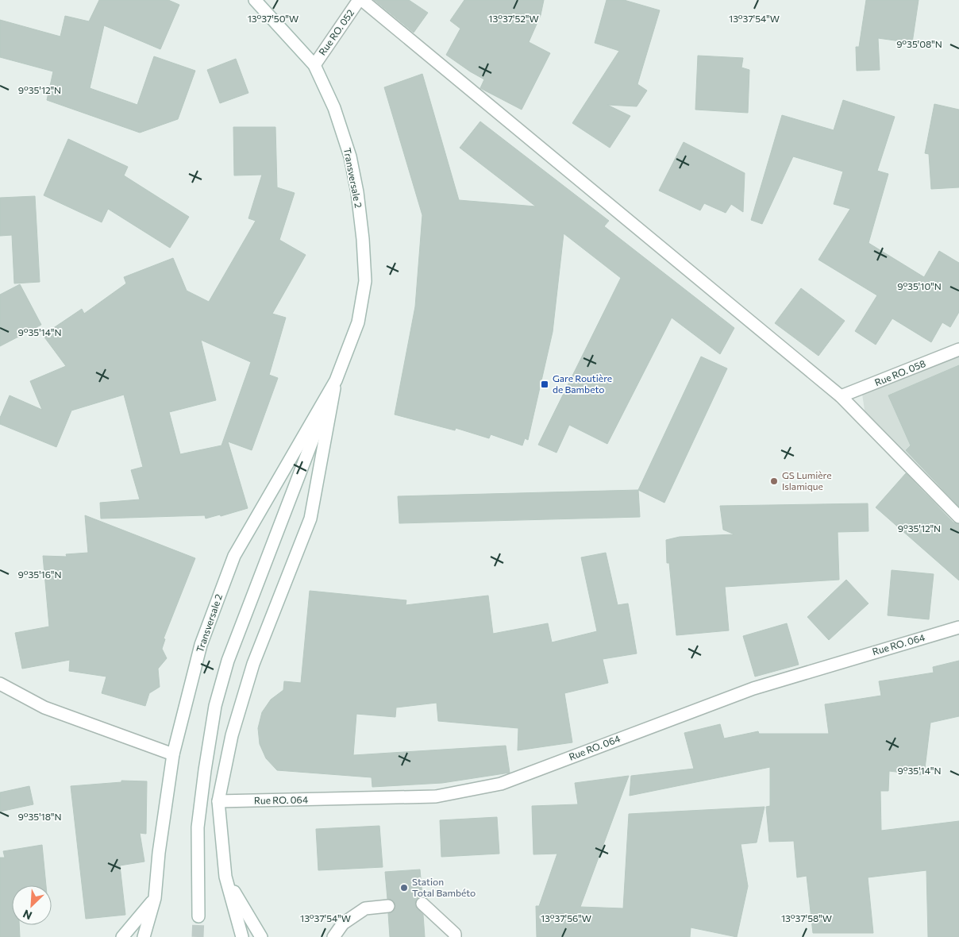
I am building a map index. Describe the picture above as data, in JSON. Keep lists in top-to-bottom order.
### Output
{
  "streets": {
    "main road": [
      "Rue RO. 052",
      "Transversale 2",
      "Rue RO. 058",
      "Rue RO. 064"
    ]
  },
  "crossings": [
    ["Rue RO. 052", "Transversale 2"],
    ["Transversale 2", "Rue RO. 064"]
  ],
  "places": {
    "transit": ["Gare Routière de Bambeto"],
    "other": ["GS Lumière Islamique", "Station Total Bambéto"]
  },
  "north": "bottom left",
  "coordinates": [
    "13°37'50\"W",
    "13°37'52\"W",
    "13°37'54\"W",
    "9°35'08\"N",
    "9°35'12\"N",
    "9°35'10\"N",
    "9°35'14\"N",
    "9°35'16\"N",
    "9°35'18\"N",
    "13°37'56\"W",
    "13°37'58\"W"
  ]
}
